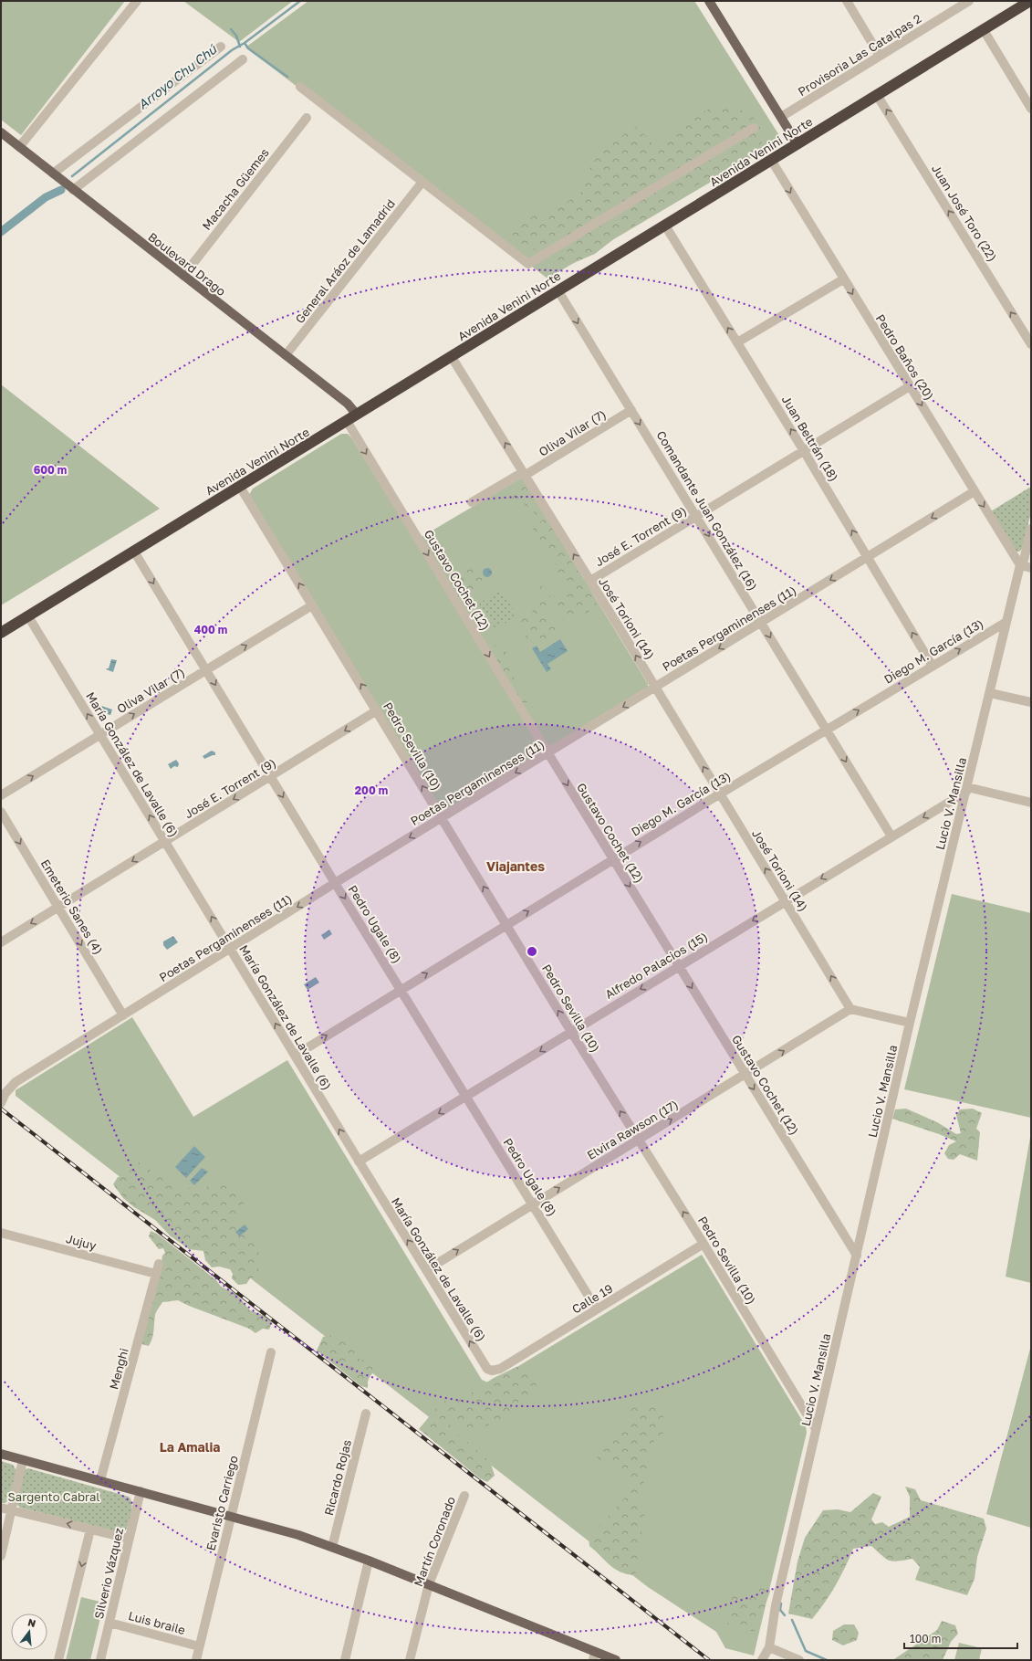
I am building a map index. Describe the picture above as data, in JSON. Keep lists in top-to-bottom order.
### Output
{
  "streets": {
    "highway": ["Avenida Venini Norte"],
    "main road": ["Boulevard Drago"],
    "street": [
      "Provisoria Las Catalpas 2",
      "Macacha Güemes",
      "Juan José Toro (22)",
      "General Aráoz de Lamadrid",
      "Pedro Baños (20)",
      "Oliva Vilar (7)",
      "Juan Beltrán (18)",
      "Comandante Juan González (16)",
      "José E. Torrent (9)",
      "Gustavo Cochet (12)",
      "José Torioni (14)",
      "Poetas Pergaminenses (11)",
      "Diego M. García (13)",
      "Pedro Sevilla (10)",
      "María González de Lavalle (6)",
      "Lucio V. Mansilla",
      "Emeterio Sanes (4)",
      "Pedro Ugale (8)",
      "Alfredo Palacios (15)",
      "Elvira Rawson (17)",
      "Jujuy",
      "Calle 19",
      "Menghi",
      "Ricardo Rojas",
      "Evaristo Carriego",
      "Martín Coronado",
      "Silverio Vázquez",
      "Luis braile"
    ]
  },
  "crossings": [
    ["Avenida Venini Norte", "Juan José Toro (22)"],
    ["Avenida Venini Norte", "Boulevard Drago"],
    ["Avenida Venini Norte", "Pedro Baños (20)"],
    ["Avenida Venini Norte", "Juan Beltrán (18)"],
    ["Avenida Venini Norte", "Comandante Juan González (16)"],
    ["Avenida Venini Norte", "Gustavo Cochet (12)"],
    ["Avenida Venini Norte", "José Torioni (14)"],
    ["Avenida Venini Norte", "Pedro Sevilla (10)"],
    ["Avenida Venini Norte", "María González de Lavalle (6)"],
    ["Avenida Venini Norte", "Pedro Ugale (8)"],
    ["Macacha Güemes", "Boulevard Drago"],
    ["General Aráoz de Lamadrid", "Boulevard Drago"],
    ["Pedro Baños (20)", "José E. Torrent (9)"],
    ["Pedro Baños (20)", "Poetas Pergaminenses (11)"],
    ["Pedro Baños (20)", "Lucio V. Mansilla"],
    ["Oliva Vilar (7)", "Comandante Juan González (16)"],
    ["Oliva Vilar (7)", "José Torioni (14)"],
    ["Oliva Vilar (7)", "Pedro Sevilla (10)"],
    ["Oliva Vilar (7)", "María González de Lavalle (6)"],
    ["Oliva Vilar (7)", "Pedro Ugale (8)"],
    ["Juan Beltrán (18)", "José E. Torrent (9)"],
    ["Juan Beltrán (18)", "Poetas Pergaminenses (11)"],
    ["Juan Beltrán (18)", "Diego M. García (13)"],
    ["Comandante Juan González (16)", "José E. Torrent (9)"],
    ["Comandante Juan González (16)", "Poetas Pergaminenses (11)"],
    ["Comandante Juan González (16)", "Diego M. García (13)"],
    ["Comandante Juan González (16)", "Alfredo Palacios (15)"],
    ["José E. Torrent (9)", "José Torioni (14)"],
    ["José E. Torrent (9)", "Pedro Sevilla (10)"],
    ["José E. Torrent (9)", "María González de Lavalle (6)"],
    ["José E. Torrent (9)", "Emeterio Sanes (4)"],
    ["José E. Torrent (9)", "Pedro Ugale (8)"],
    ["Gustavo Cochet (12)", "Poetas Pergaminenses (11)"],
    ["Gustavo Cochet (12)", "Diego M. García (13)"],
    ["Gustavo Cochet (12)", "Lucio V. Mansilla"],
    ["Gustavo Cochet (12)", "Alfredo Palacios (15)"],
    ["Gustavo Cochet (12)", "Elvira Rawson (17)"],
    ["José Torioni (14)", "Poetas Pergaminenses (11)"],
    ["José Torioni (14)", "Diego M. García (13)"],
    ["José Torioni (14)", "Alfredo Palacios (15)"],
    ["José Torioni (14)", "Elvira Rawson (17)"],
    ["Poetas Pergaminenses (11)", "Pedro Sevilla (10)"],
    ["Poetas Pergaminenses (11)", "María González de Lavalle (6)"],
    ["Poetas Pergaminenses (11)", "Emeterio Sanes (4)"],
    ["Poetas Pergaminenses (11)", "Pedro Ugale (8)"],
    ["Diego M. García (13)", "Pedro Sevilla (10)"],
    ["Diego M. García (13)", "María González de Lavalle (6)"],
    ["Diego M. García (13)", "Lucio V. Mansilla"],
    ["Diego M. García (13)", "Pedro Ugale (8)"],
    ["Pedro Sevilla (10)", "Lucio V. Mansilla"],
    ["Pedro Sevilla (10)", "Alfredo Palacios (15)"],
    ["Pedro Sevilla (10)", "Elvira Rawson (17)"],
    ["Pedro Sevilla (10)", "Calle 19"],
    ["María González de Lavalle (6)", "Alfredo Palacios (15)"],
    ["María González de Lavalle (6)", "Elvira Rawson (17)"],
    ["María González de Lavalle (6)", "Calle 19"],
    ["Lucio V. Mansilla", "Alfredo Palacios (15)"],
    ["Pedro Ugale (8)", "Alfredo Palacios (15)"],
    ["Pedro Ugale (8)", "Elvira Rawson (17)"],
    ["Pedro Ugale (8)", "Calle 19"],
    ["Jujuy", "Menghi"],
    ["Evaristo Carriego", "Luis braile"],
    ["Silverio Vázquez", "Luis braile"]
  ],
  "one_way": [
    "Juan José Toro (22)",
    "Pedro Baños (20)",
    "Oliva Vilar (7)",
    "Juan Beltrán (18)",
    "Comandante Juan González (16)",
    "José E. Torrent (9)",
    "Gustavo Cochet (12)",
    "José Torioni (14)",
    "Poetas Pergaminenses (11)",
    "Diego M. García (13)",
    "Pedro Sevilla (10)",
    "María González de Lavalle (6)",
    "Emeterio Sanes (4)",
    "Pedro Ugale (8)",
    "Alfredo Palacios (15)",
    "Elvira Rawson (17)"
  ],
  "districts": ["Viajantes", "La Amalia"],
  "water": ["Arroyo Chu Chú"],
  "parks": ["Sargento Cabral"],
  "scale_bar": "100 m",
  "north": "top",
  "rings": ["600 m", "400 m", "200 m"]
}
